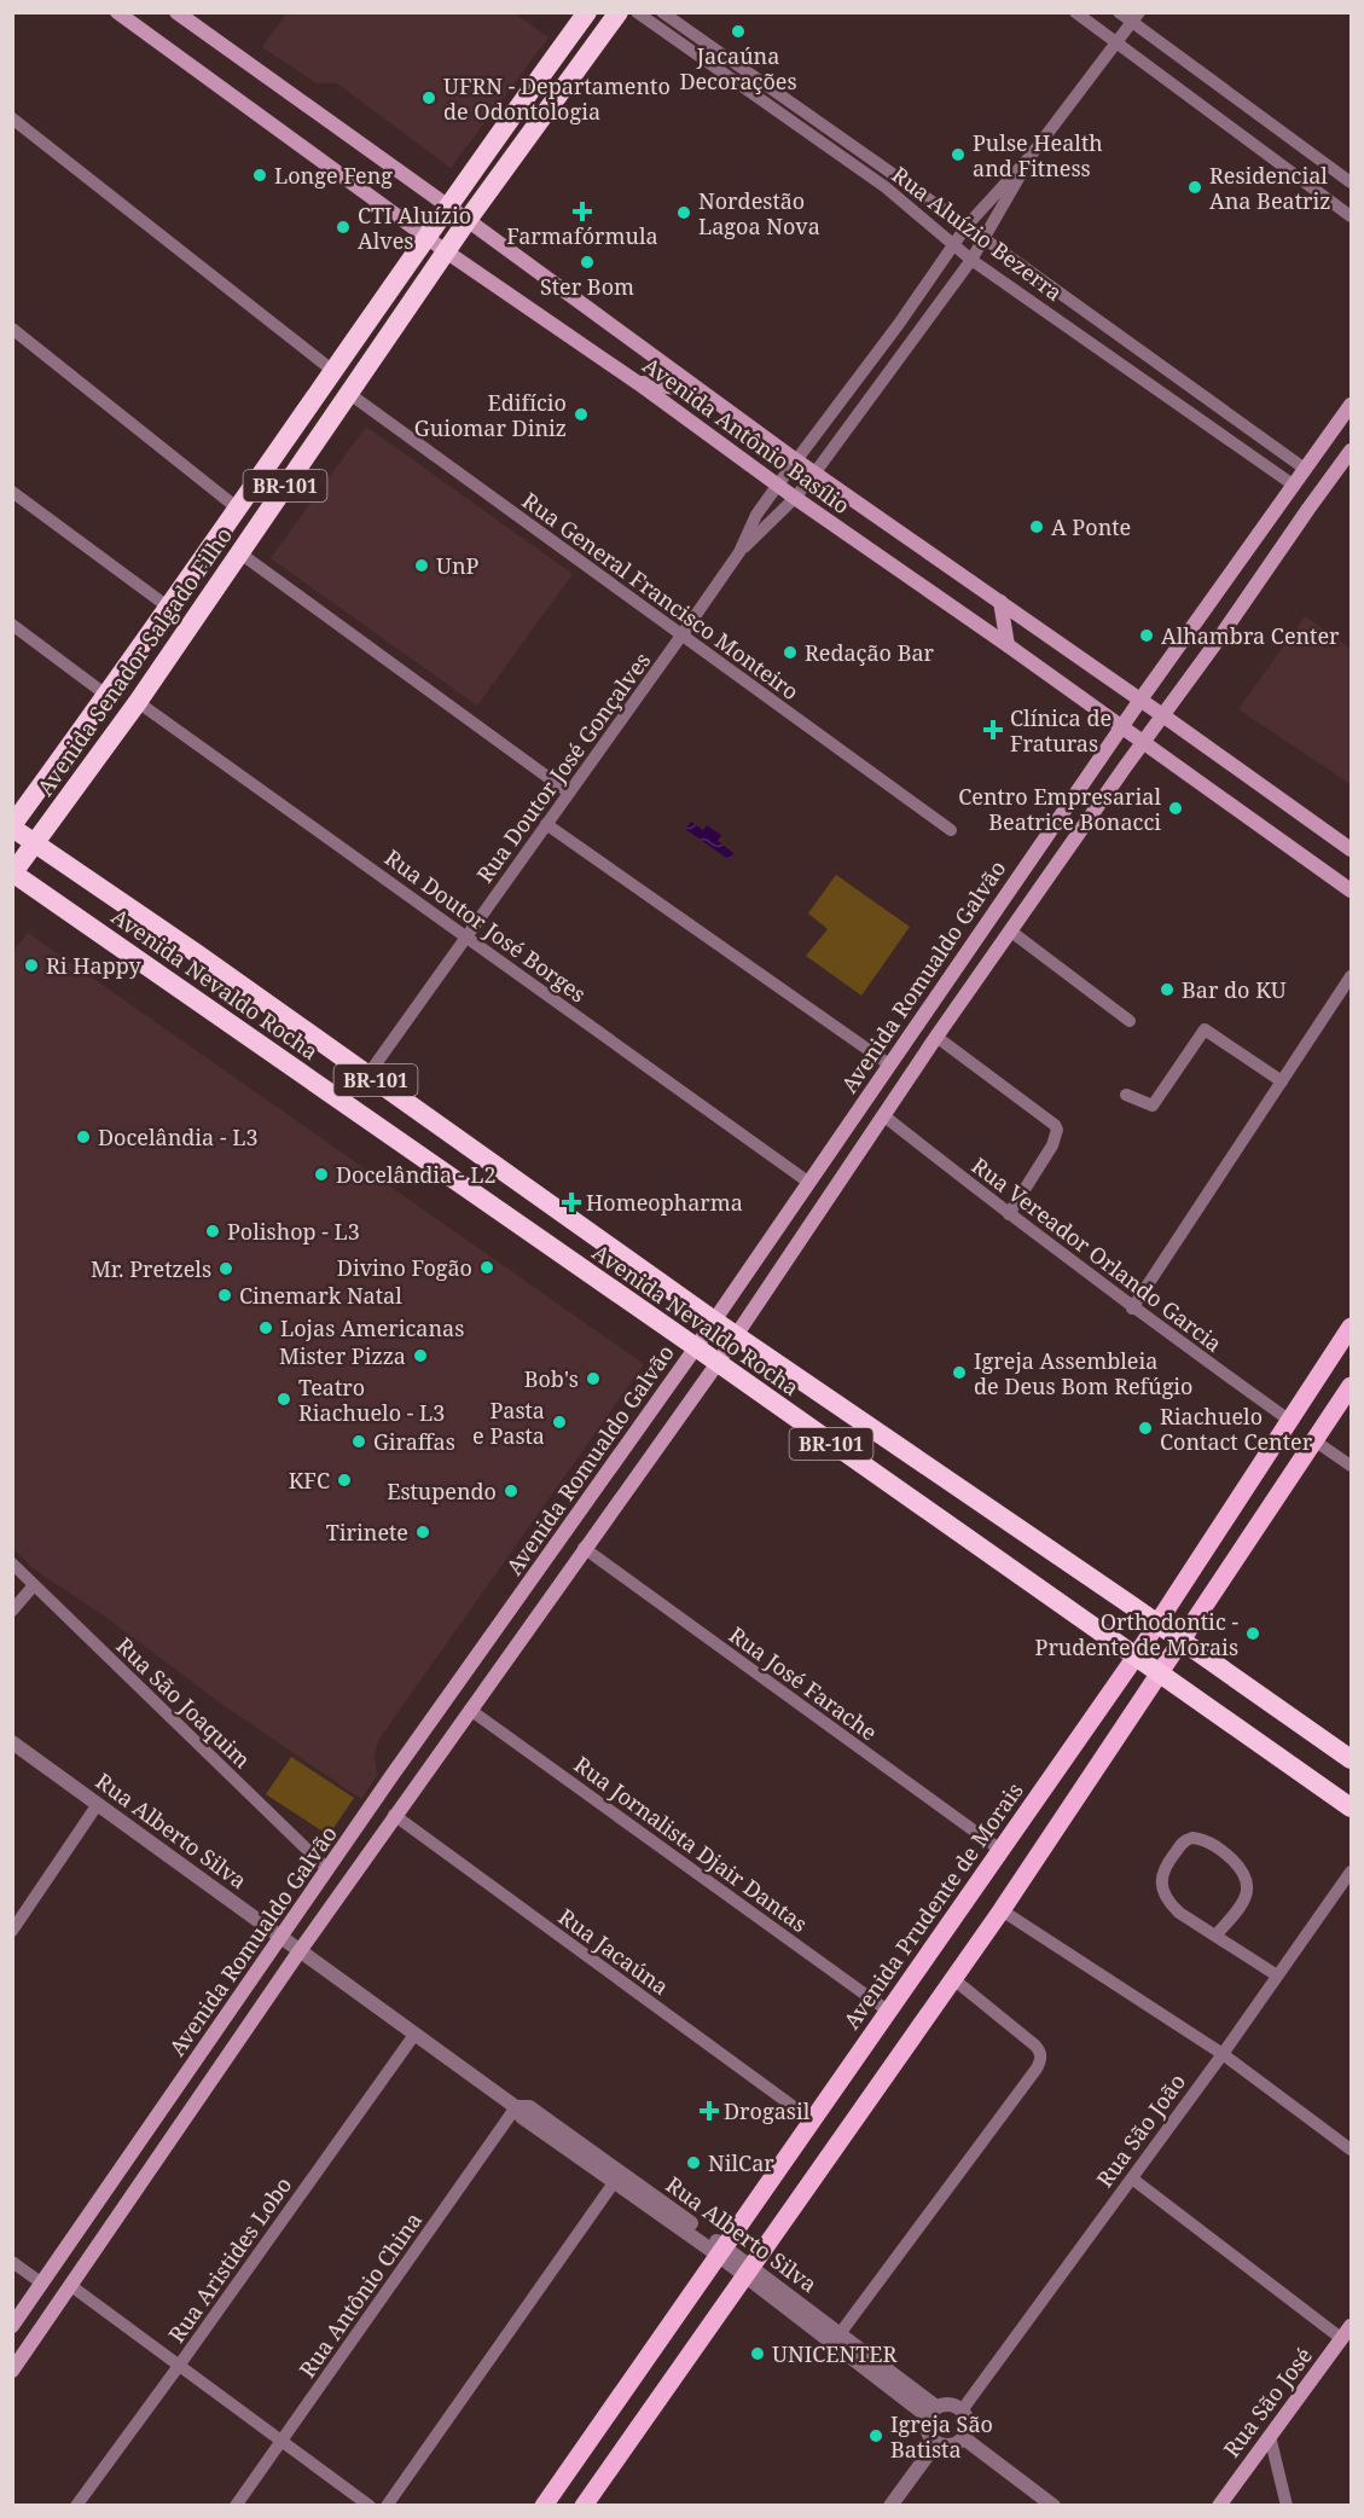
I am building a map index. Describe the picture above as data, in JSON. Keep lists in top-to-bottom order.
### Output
{
  "streets": {
    "highway": ["BR-101", "Avenida Senador Salgado Filho", "Avenida Nevaldo Rocha"],
    "main road": [
      "Avenida Antônio Basílio",
      "Avenida Romualdo Galvão",
      "Avenida Prudente de Morais",
      "Rua São José"
    ],
    "street": [
      "Rua Aluízio Bezerra",
      "Rua General Francisco Monteiro",
      "Rua Doutor José Gonçalves",
      "Rua Doutor José Borges",
      "Rua Vereador Orlando Garcia",
      "Rua José Farache",
      "Rua São Joaquim",
      "Rua Alberto Silva",
      "Rua Jornalista Djair Dantas",
      "Rua Jacaúna",
      "Rua São João",
      "Rua Aristides Lobo",
      "Rua Antônio China"
    ]
  },
  "crossings": [
    ["Rua Aluízio Bezerra", "Rua Doutor José Gonçalves"],
    ["Rua Aluízio Bezerra", "Avenida Romualdo Galvão"],
    ["Avenida Antônio Basílio", "Avenida Senador Salgado Filho"],
    ["Avenida Antônio Basílio", "Rua Doutor José Gonçalves"],
    ["Avenida Antônio Basílio", "Avenida Romualdo Galvão"],
    ["Rua General Francisco Monteiro", "Avenida Senador Salgado Filho"],
    ["Rua General Francisco Monteiro", "Rua Doutor José Gonçalves"],
    ["Avenida Senador Salgado Filho", "Rua Doutor José Borges"],
    ["Avenida Senador Salgado Filho", "Avenida Nevaldo Rocha"],
    ["Rua Doutor José Gonçalves", "Rua Doutor José Borges"],
    ["Rua Doutor José Gonçalves", "Avenida Nevaldo Rocha"],
    ["Rua Doutor José Borges", "Avenida Romualdo Galvão"],
    ["Avenida Romualdo Galvão", "Avenida Nevaldo Rocha"],
    ["Avenida Romualdo Galvão", "Rua Vereador Orlando Garcia"],
    ["Avenida Romualdo Galvão", "Rua José Farache"],
    ["Avenida Romualdo Galvão", "Rua São Joaquim"],
    ["Avenida Romualdo Galvão", "Rua Alberto Silva"],
    ["Avenida Romualdo Galvão", "Rua Jornalista Djair Dantas"],
    ["Avenida Romualdo Galvão", "Rua Jacaúna"],
    ["Avenida Nevaldo Rocha", "Avenida Prudente de Morais"],
    ["Rua Vereador Orlando Garcia", "Avenida Prudente de Morais"],
    ["Rua José Farache", "Avenida Prudente de Morais"],
    ["Rua Alberto Silva", "Avenida Prudente de Morais"],
    ["Rua Alberto Silva", "Rua São João"],
    ["Rua Alberto Silva", "Rua Aristides Lobo"],
    ["Rua Alberto Silva", "Rua Antônio China"],
    ["Rua Jornalista Djair Dantas", "Avenida Prudente de Morais"],
    ["Avenida Prudente de Morais", "Rua Jacaúna"]
  ],
  "places": {
    "other": [
      "Jacaúna Decorações",
      "UFRN - Departamento de Odontologia",
      "Pulse Health and Fitness",
      "Longe Feng",
      "Residencial Ana Beatriz",
      "Nordestão Lagoa Nova",
      "CTI Aluízio Alves",
      "Ster Bom",
      "Edifício Guiomar Diniz",
      "A Ponte",
      "UnP",
      "Alhambra Center",
      "Redação Bar",
      "Centro Empresarial Beatrice Bonacci",
      "Ri Happy",
      "Bar do KU",
      "Docelândia - L3",
      "Docelândia - L2",
      "Polishop - L3",
      "Divino Fogão",
      "Mr. Pretzels",
      "Cinemark Natal",
      "Lojas Americanas",
      "Mister Pizza",
      "Igreja Assembleia de Deus Bom Refúgio",
      "Bob's",
      "Teatro Riachuelo - L3",
      "Pasta e Pasta",
      "Riachuelo Contact Center",
      "Giraffas",
      "KFC",
      "Estupendo",
      "Tirinete",
      "Orthodontic - Prudente de Morais",
      "NilCar",
      "UNICENTER",
      "Igreja São Batista"
    ],
    "health": [
      "Farmafórmula",
      "Clínica de Fraturas",
      "Homeopharma",
      "Drogasil"
    ]
  }
}
